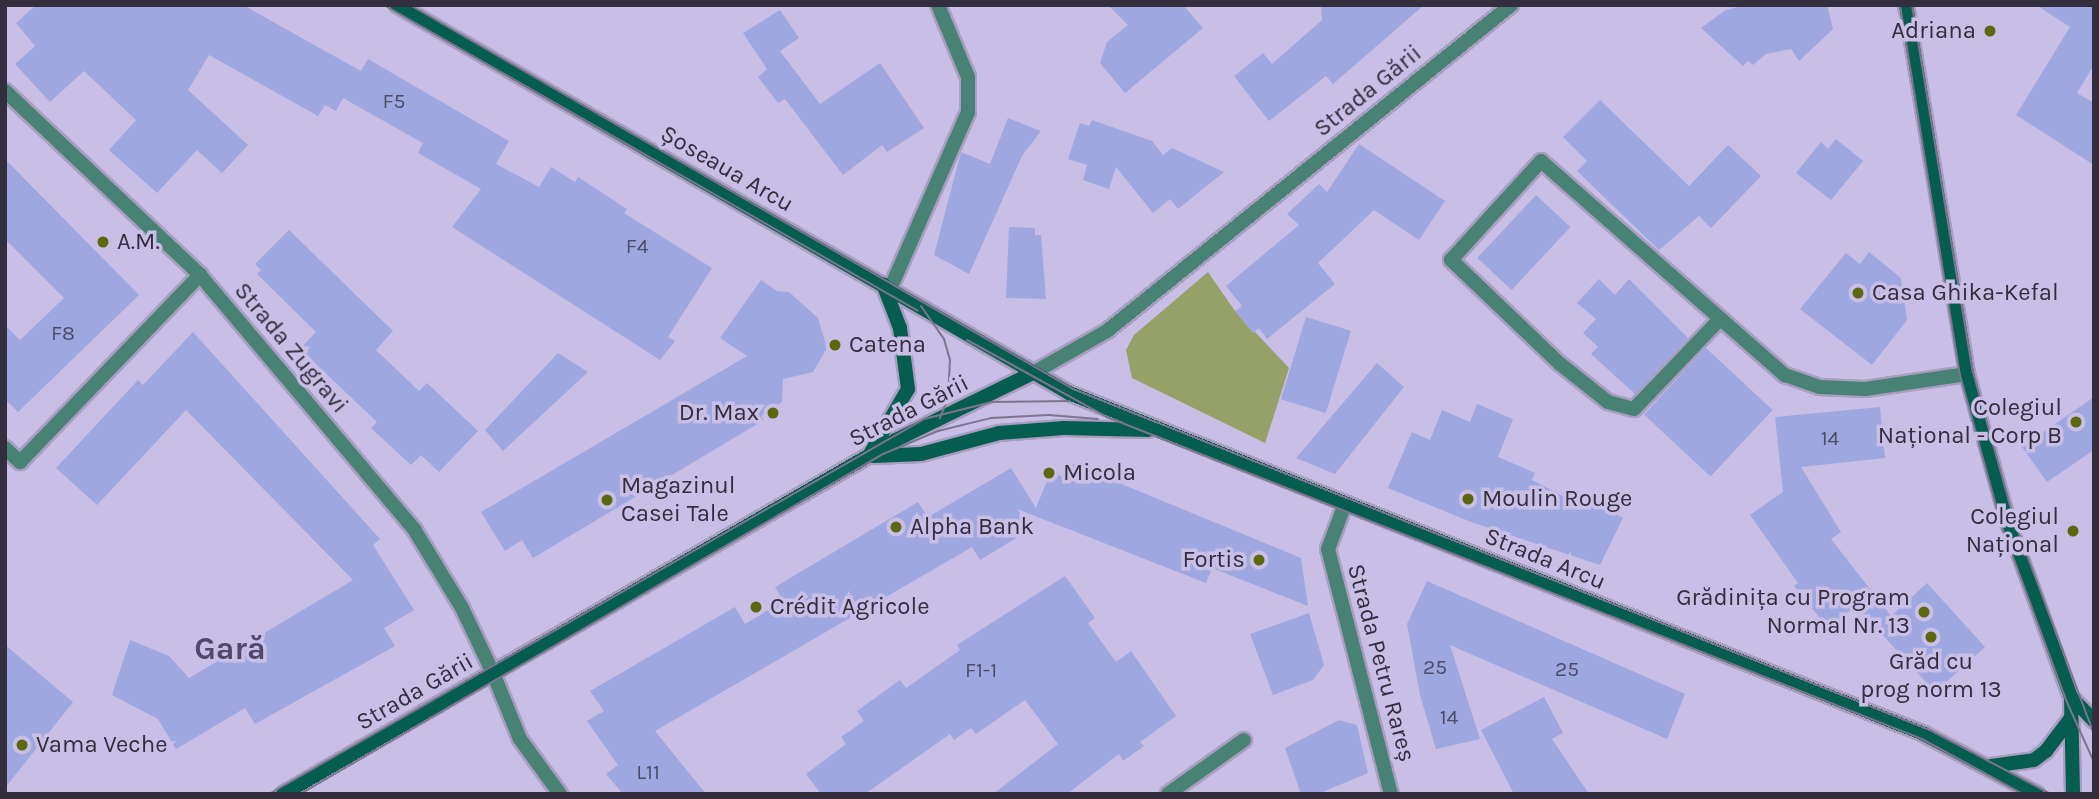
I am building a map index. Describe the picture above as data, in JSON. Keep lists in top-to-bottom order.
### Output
{
  "streets": {
    "main road": ["Strada Gării", "Șoseaua Arcu", "Strada Arcu"],
    "street": ["Strada Zugravi", "Strada Petru Rareș"]
  },
  "crossings": [
    ["Strada Gării", "Șoseaua Arcu"],
    ["Strada Gării", "Strada Zugravi"],
    ["Strada Gării", "Strada Arcu"],
    ["Șoseaua Arcu", "Strada Arcu"],
    ["Strada Arcu", "Strada Petru Rareș"]
  ],
  "districts": ["Gară"],
  "places": [
    "Adriana",
    "A.M.",
    "Casa Ghika-Kefal",
    "Catena",
    "Dr. Max",
    "Colegiul Național - Corp B",
    "Micola",
    "Moulin Rouge",
    "Magazinul Casei Tale",
    "Alpha Bank",
    "Colegiul Național",
    "Fortis",
    "Crédit Agricole",
    "Grădinița cu Program Normal Nr. 13",
    "Grăd cu prog norm 13",
    "Vama Veche"
  ],
  "house_numbers": [
    "F5",
    "F4",
    "F8",
    "14",
    "25",
    "25",
    "F1-1",
    "14",
    "L11"
  ]
}
